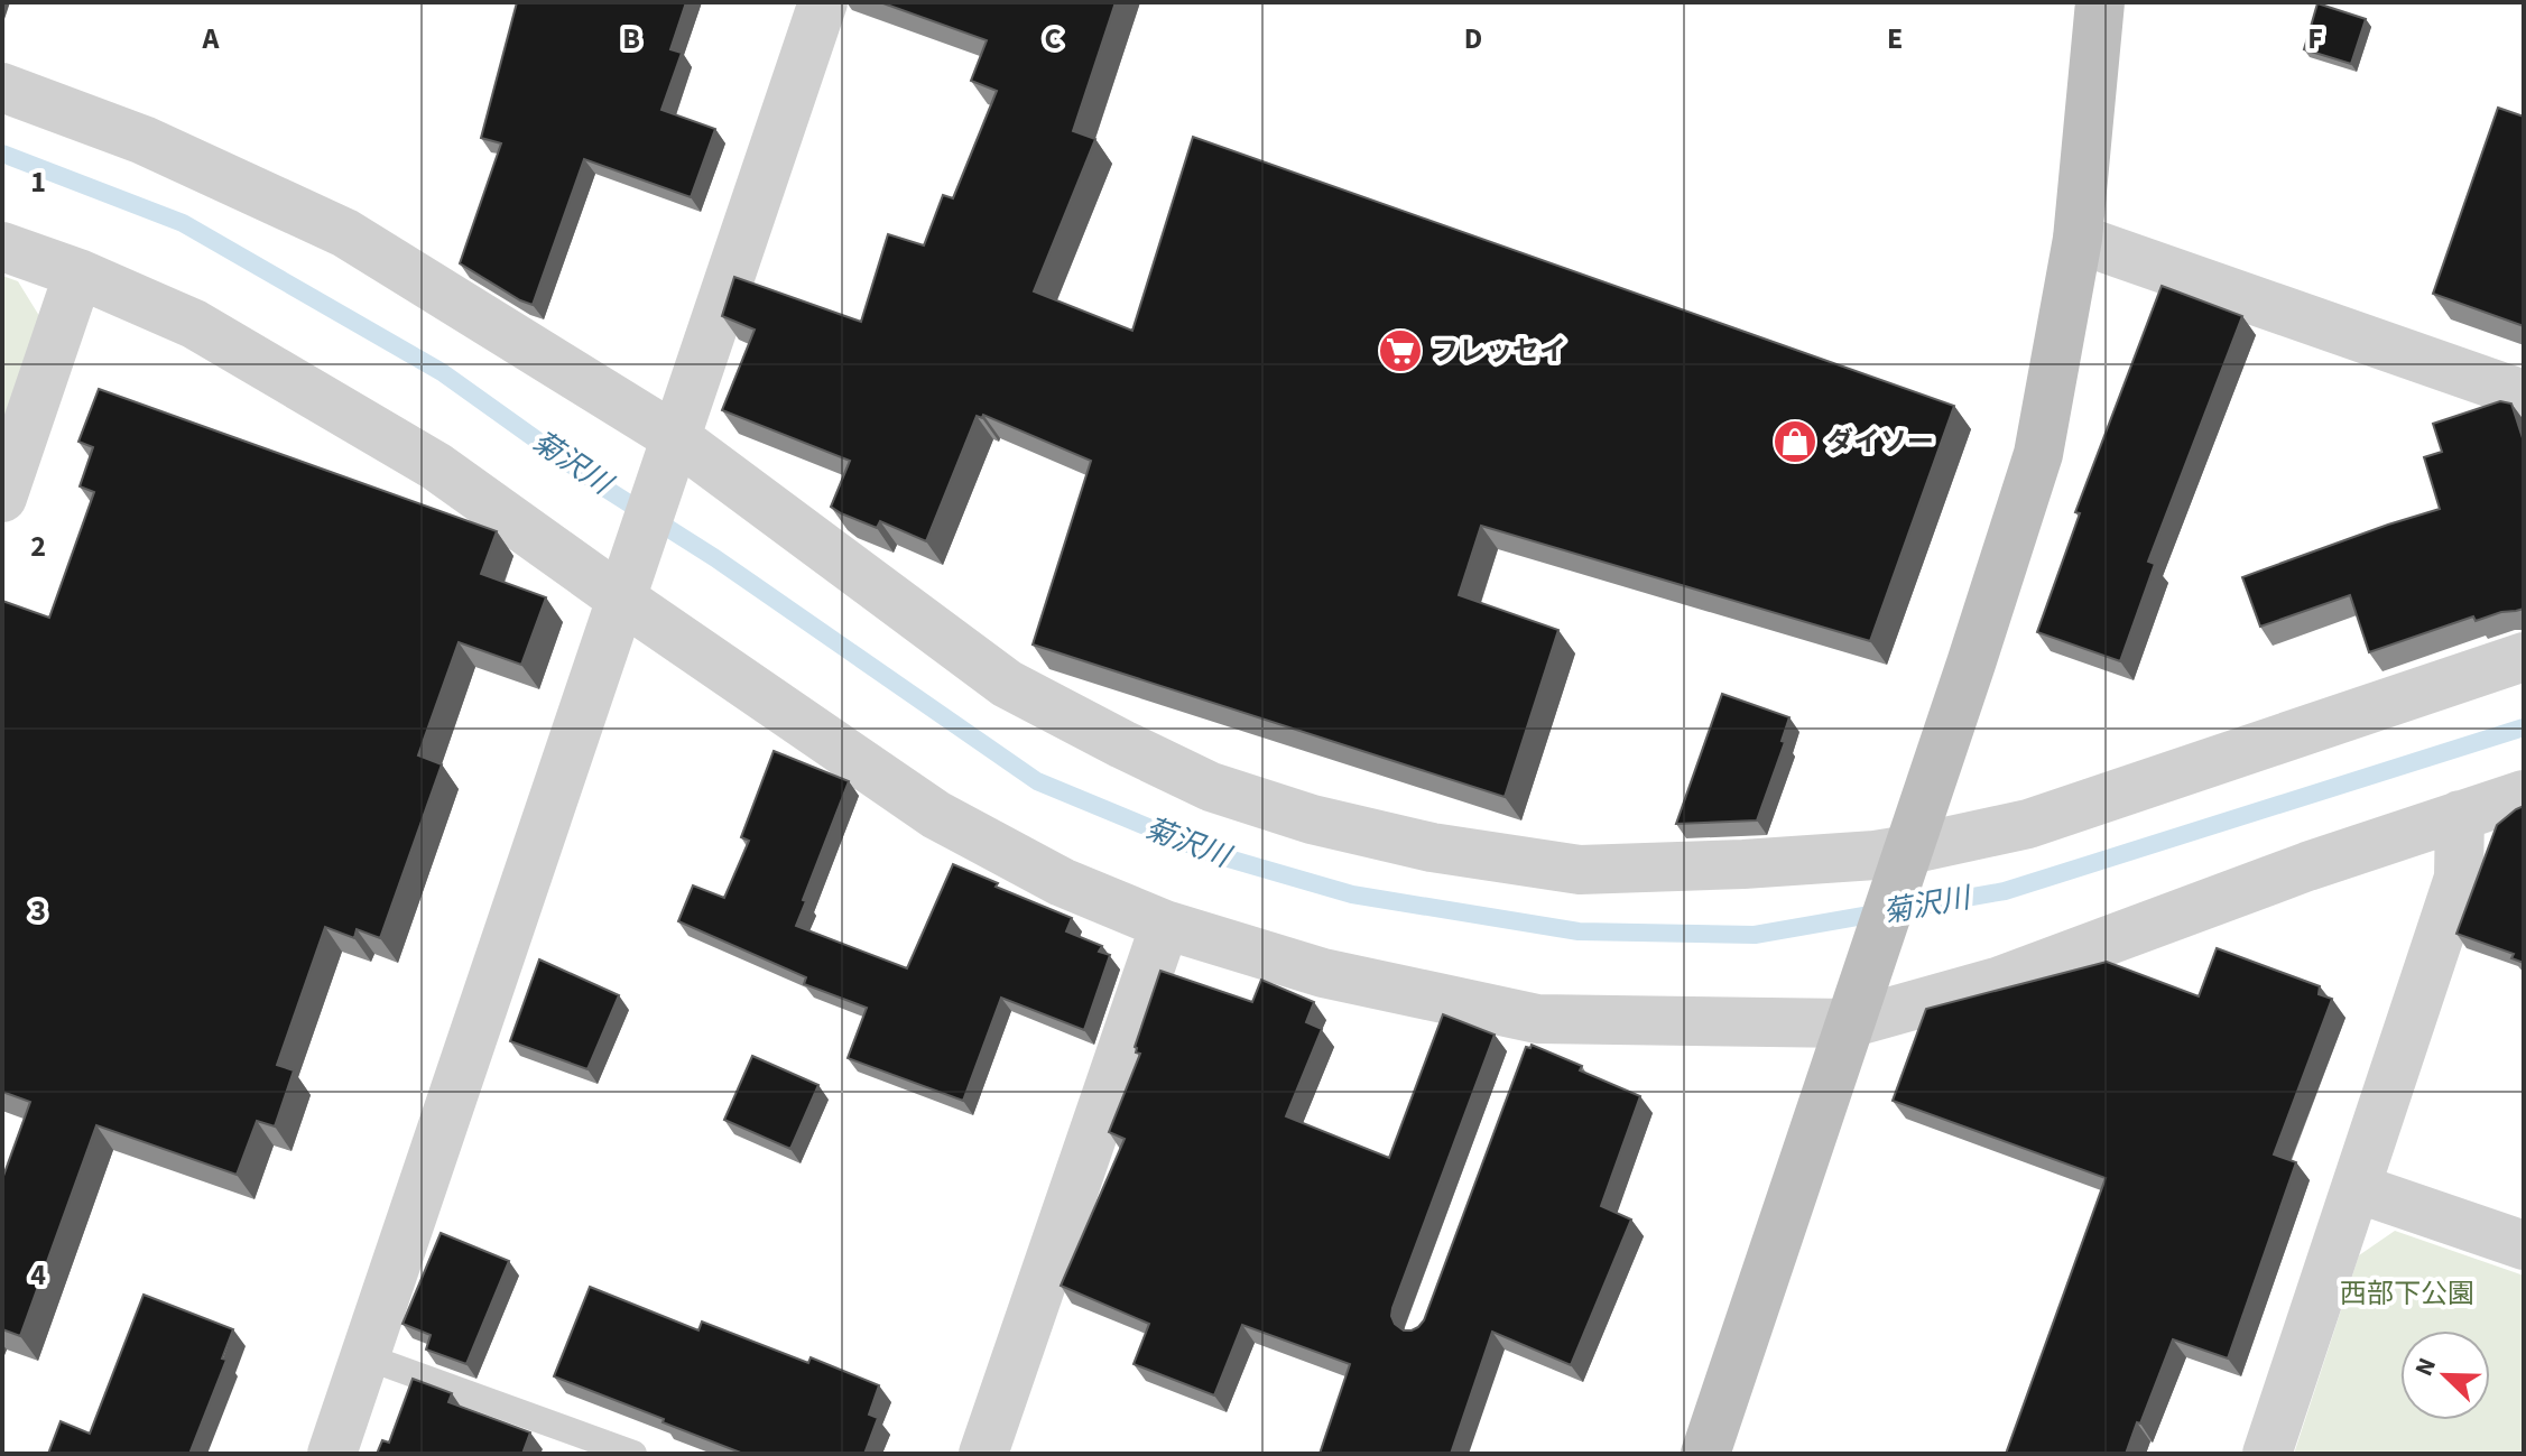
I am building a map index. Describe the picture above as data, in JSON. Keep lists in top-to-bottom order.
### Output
{
  "water": ["菊沢川"],
  "parks": ["西部下公園"],
  "places": {
    "supermarket": ["フレッセイ"],
    "shop": ["ダイソー"]
  },
  "north": "top left",
  "grid": {
    "columns": [
      "A",
      "B",
      "C",
      "D",
      "E",
      "F"
    ],
    "rows": [
      "1",
      "2",
      "3",
      "4"
    ]
  }
}
